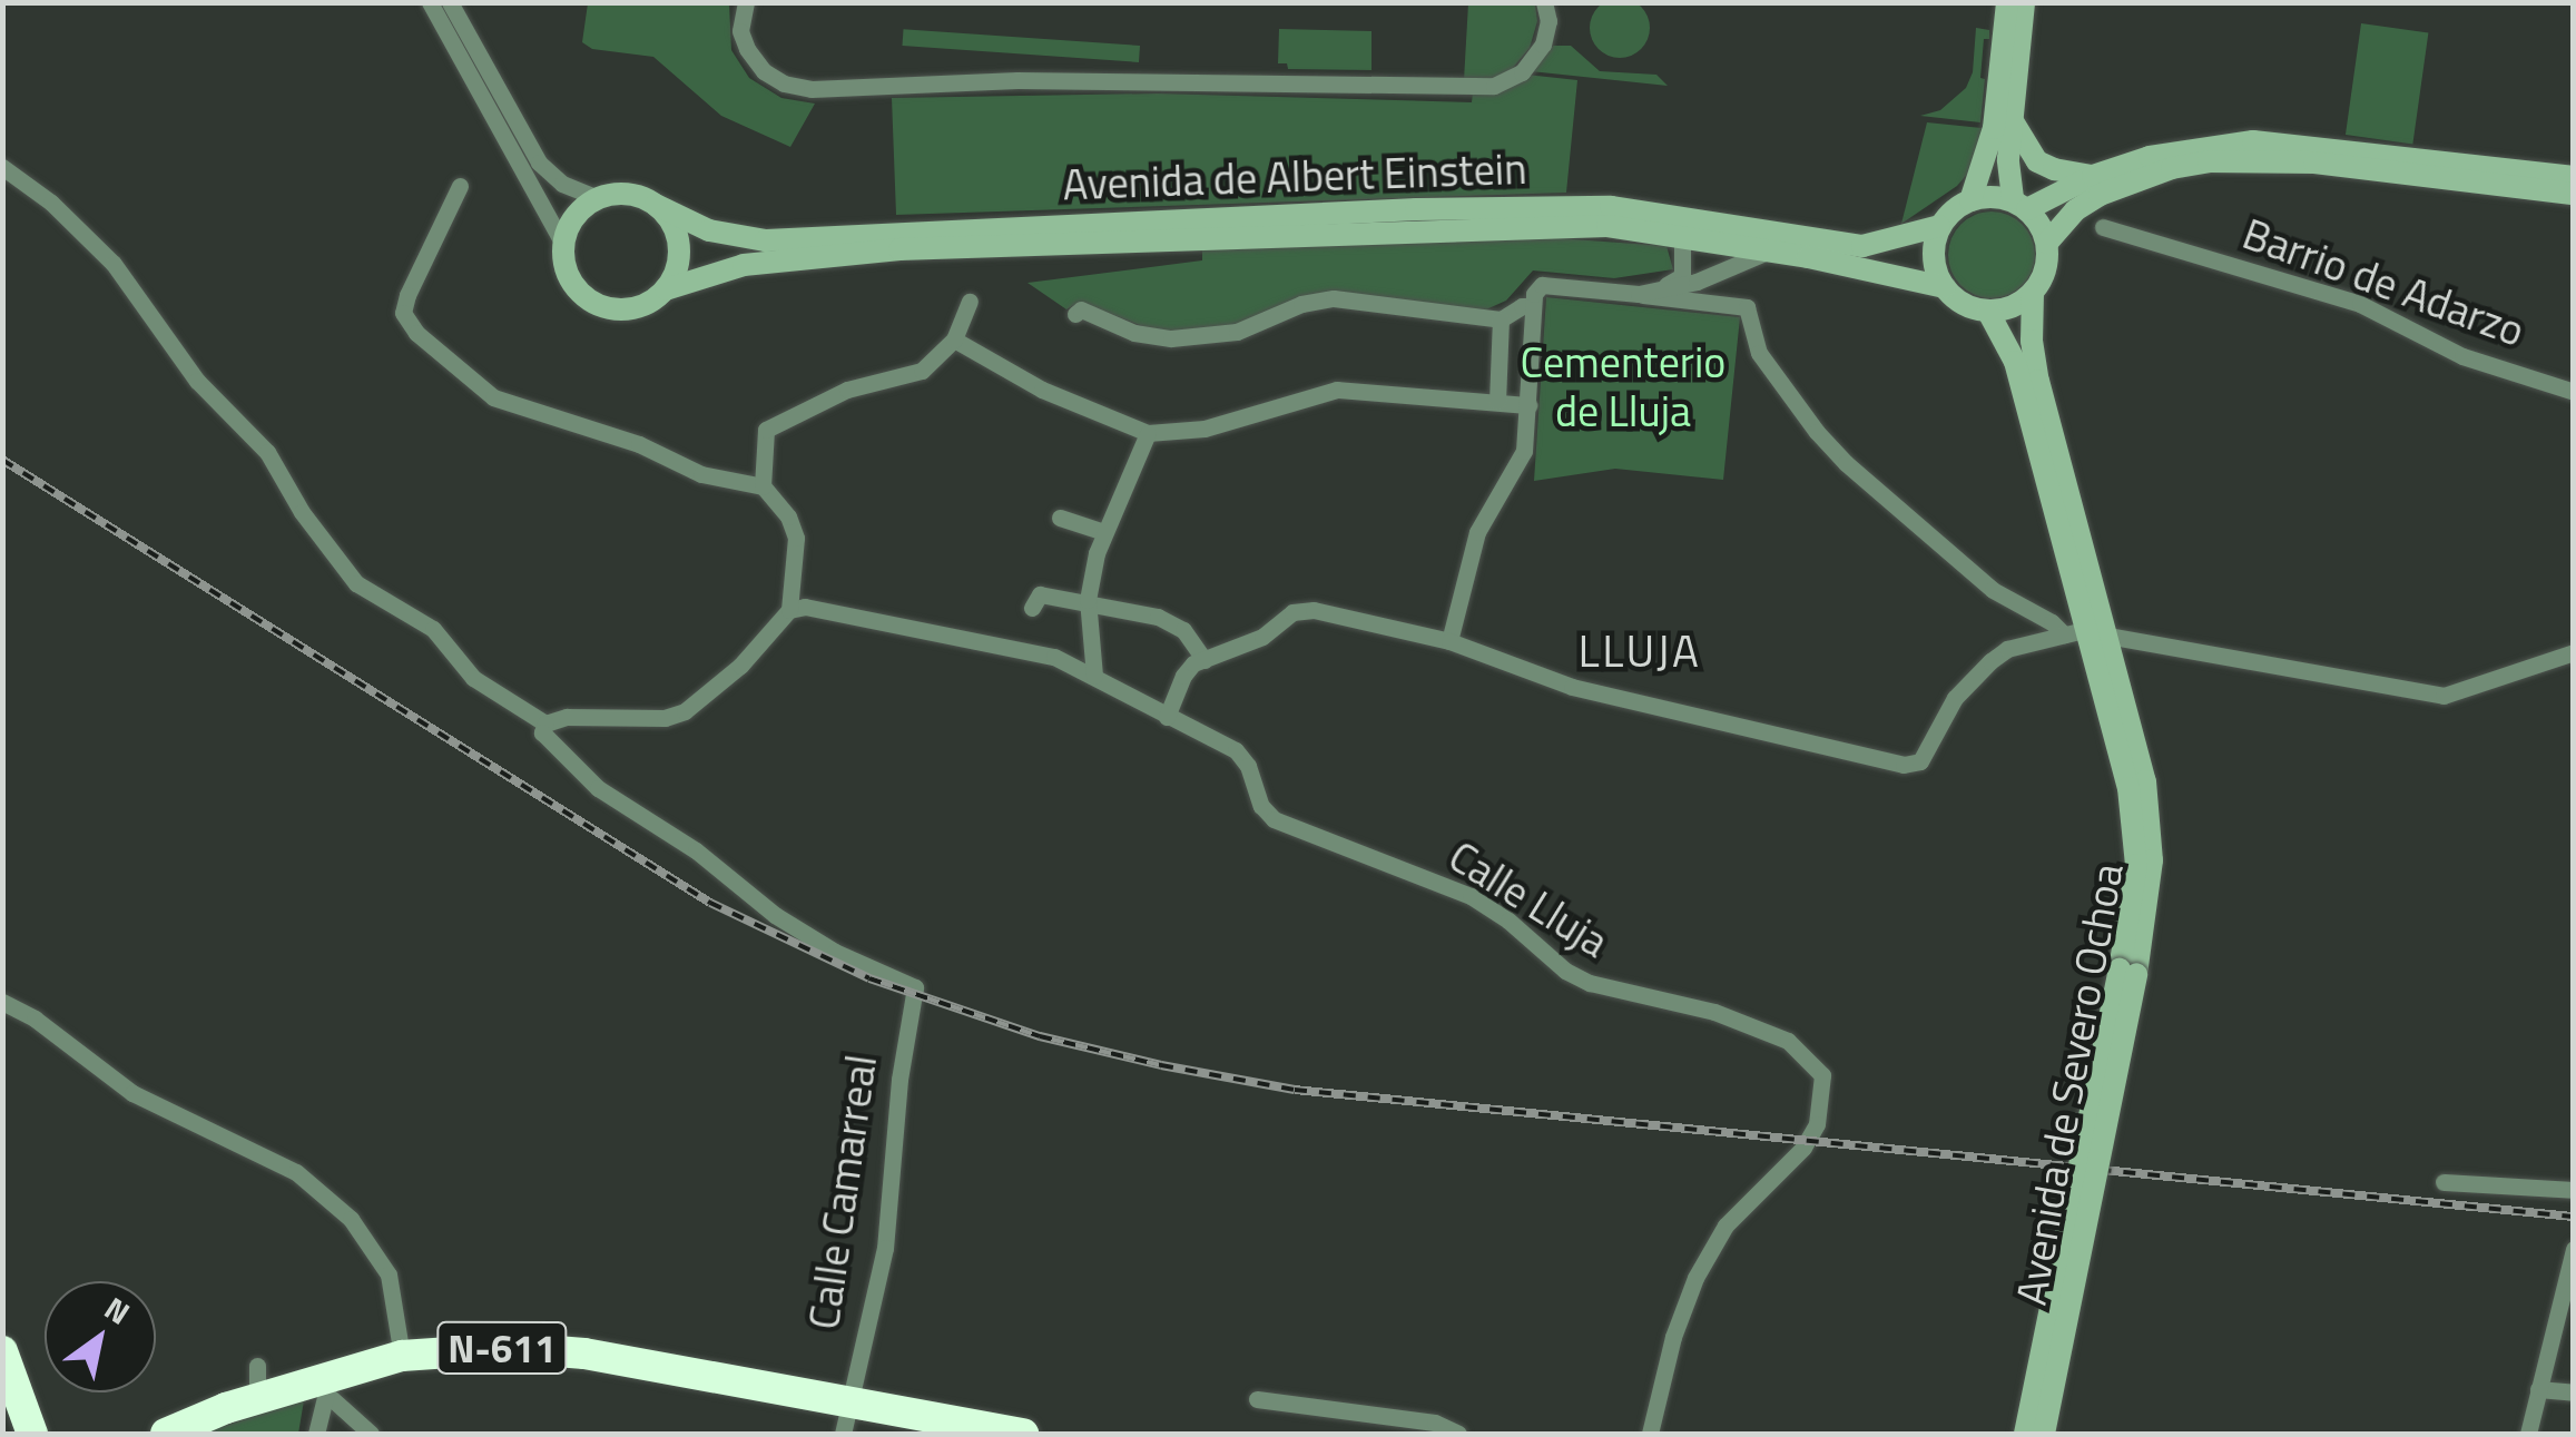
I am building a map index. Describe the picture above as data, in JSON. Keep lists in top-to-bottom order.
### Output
{
  "streets": {
    "highway": ["N-611"],
    "main road": ["Avenida de Albert Einstein", "Avenida de Severo Ochoa"],
    "street": ["Barrio de Adarzo", "Calle Lluja", "Calle Camarreal"]
  },
  "crossings": [
    ["Avenida de Albert Einstein", "Avenida de Severo Ochoa"],
    ["Calle Camarreal", "N-611"]
  ],
  "districts": ["LLUJA"],
  "parks": ["Cementerio de Lluja"],
  "north": "top right"
}
